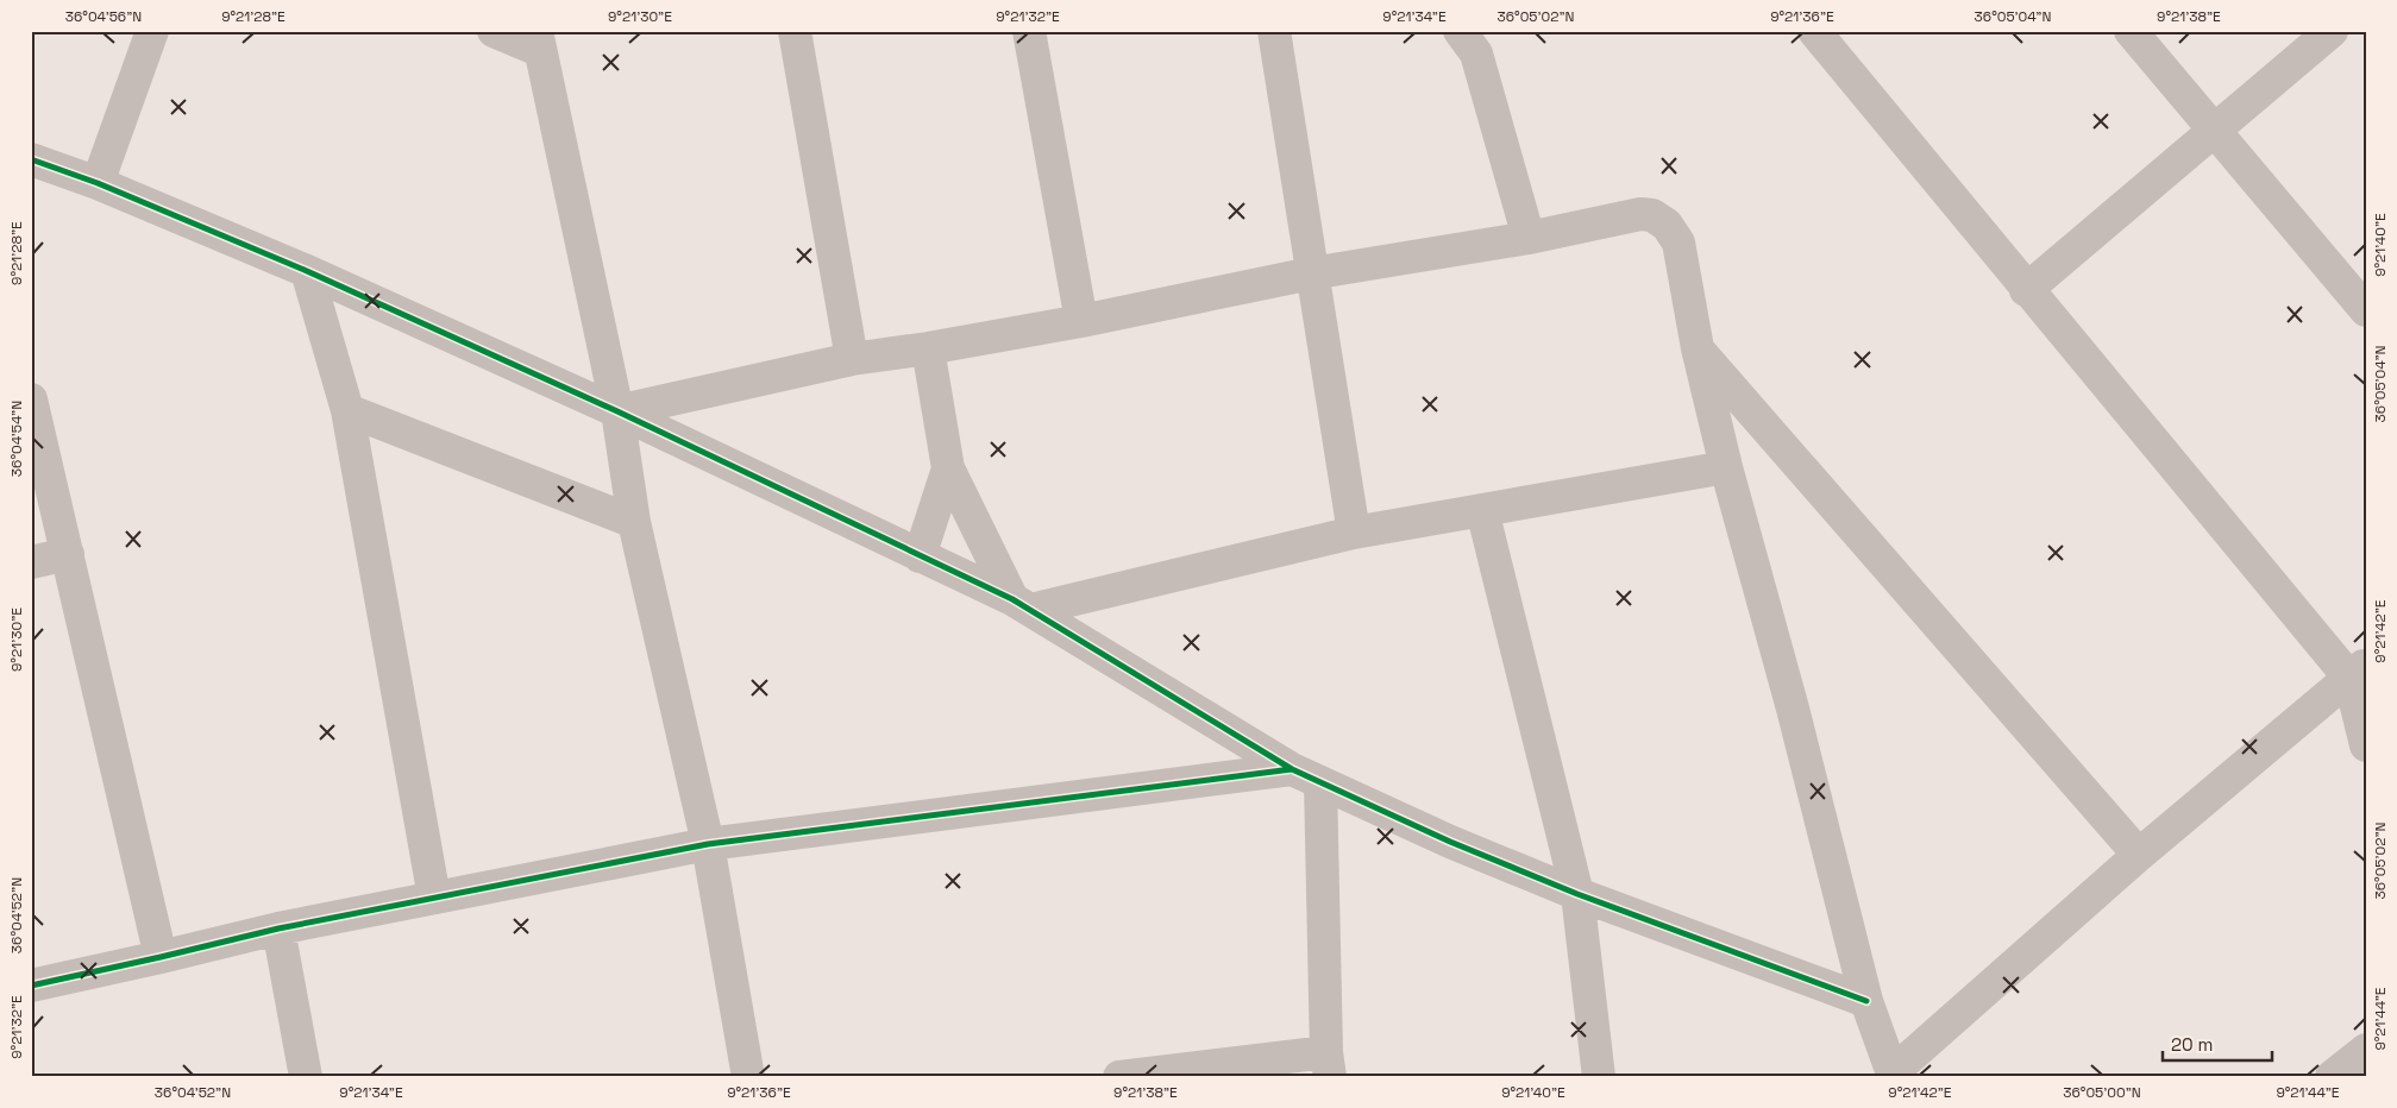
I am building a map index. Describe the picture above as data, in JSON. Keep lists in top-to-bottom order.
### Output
{
  "scale_bar": "20 m",
  "coordinates": [
    "36°04'56\"N",
    "9°21'28\"E",
    "9°21'30\"E",
    "9°21'32\"E",
    "9°21'34\"E",
    "36°05'02\"N",
    "9°21'36\"E",
    "36°05'04\"N",
    "9°21'38\"E",
    "9°21'40\"E",
    "36°04'54\"N",
    "9°21'42\"E",
    "36°04'52\"N",
    "9°21'44\"E",
    "36°05'00\"N"
  ]
}
